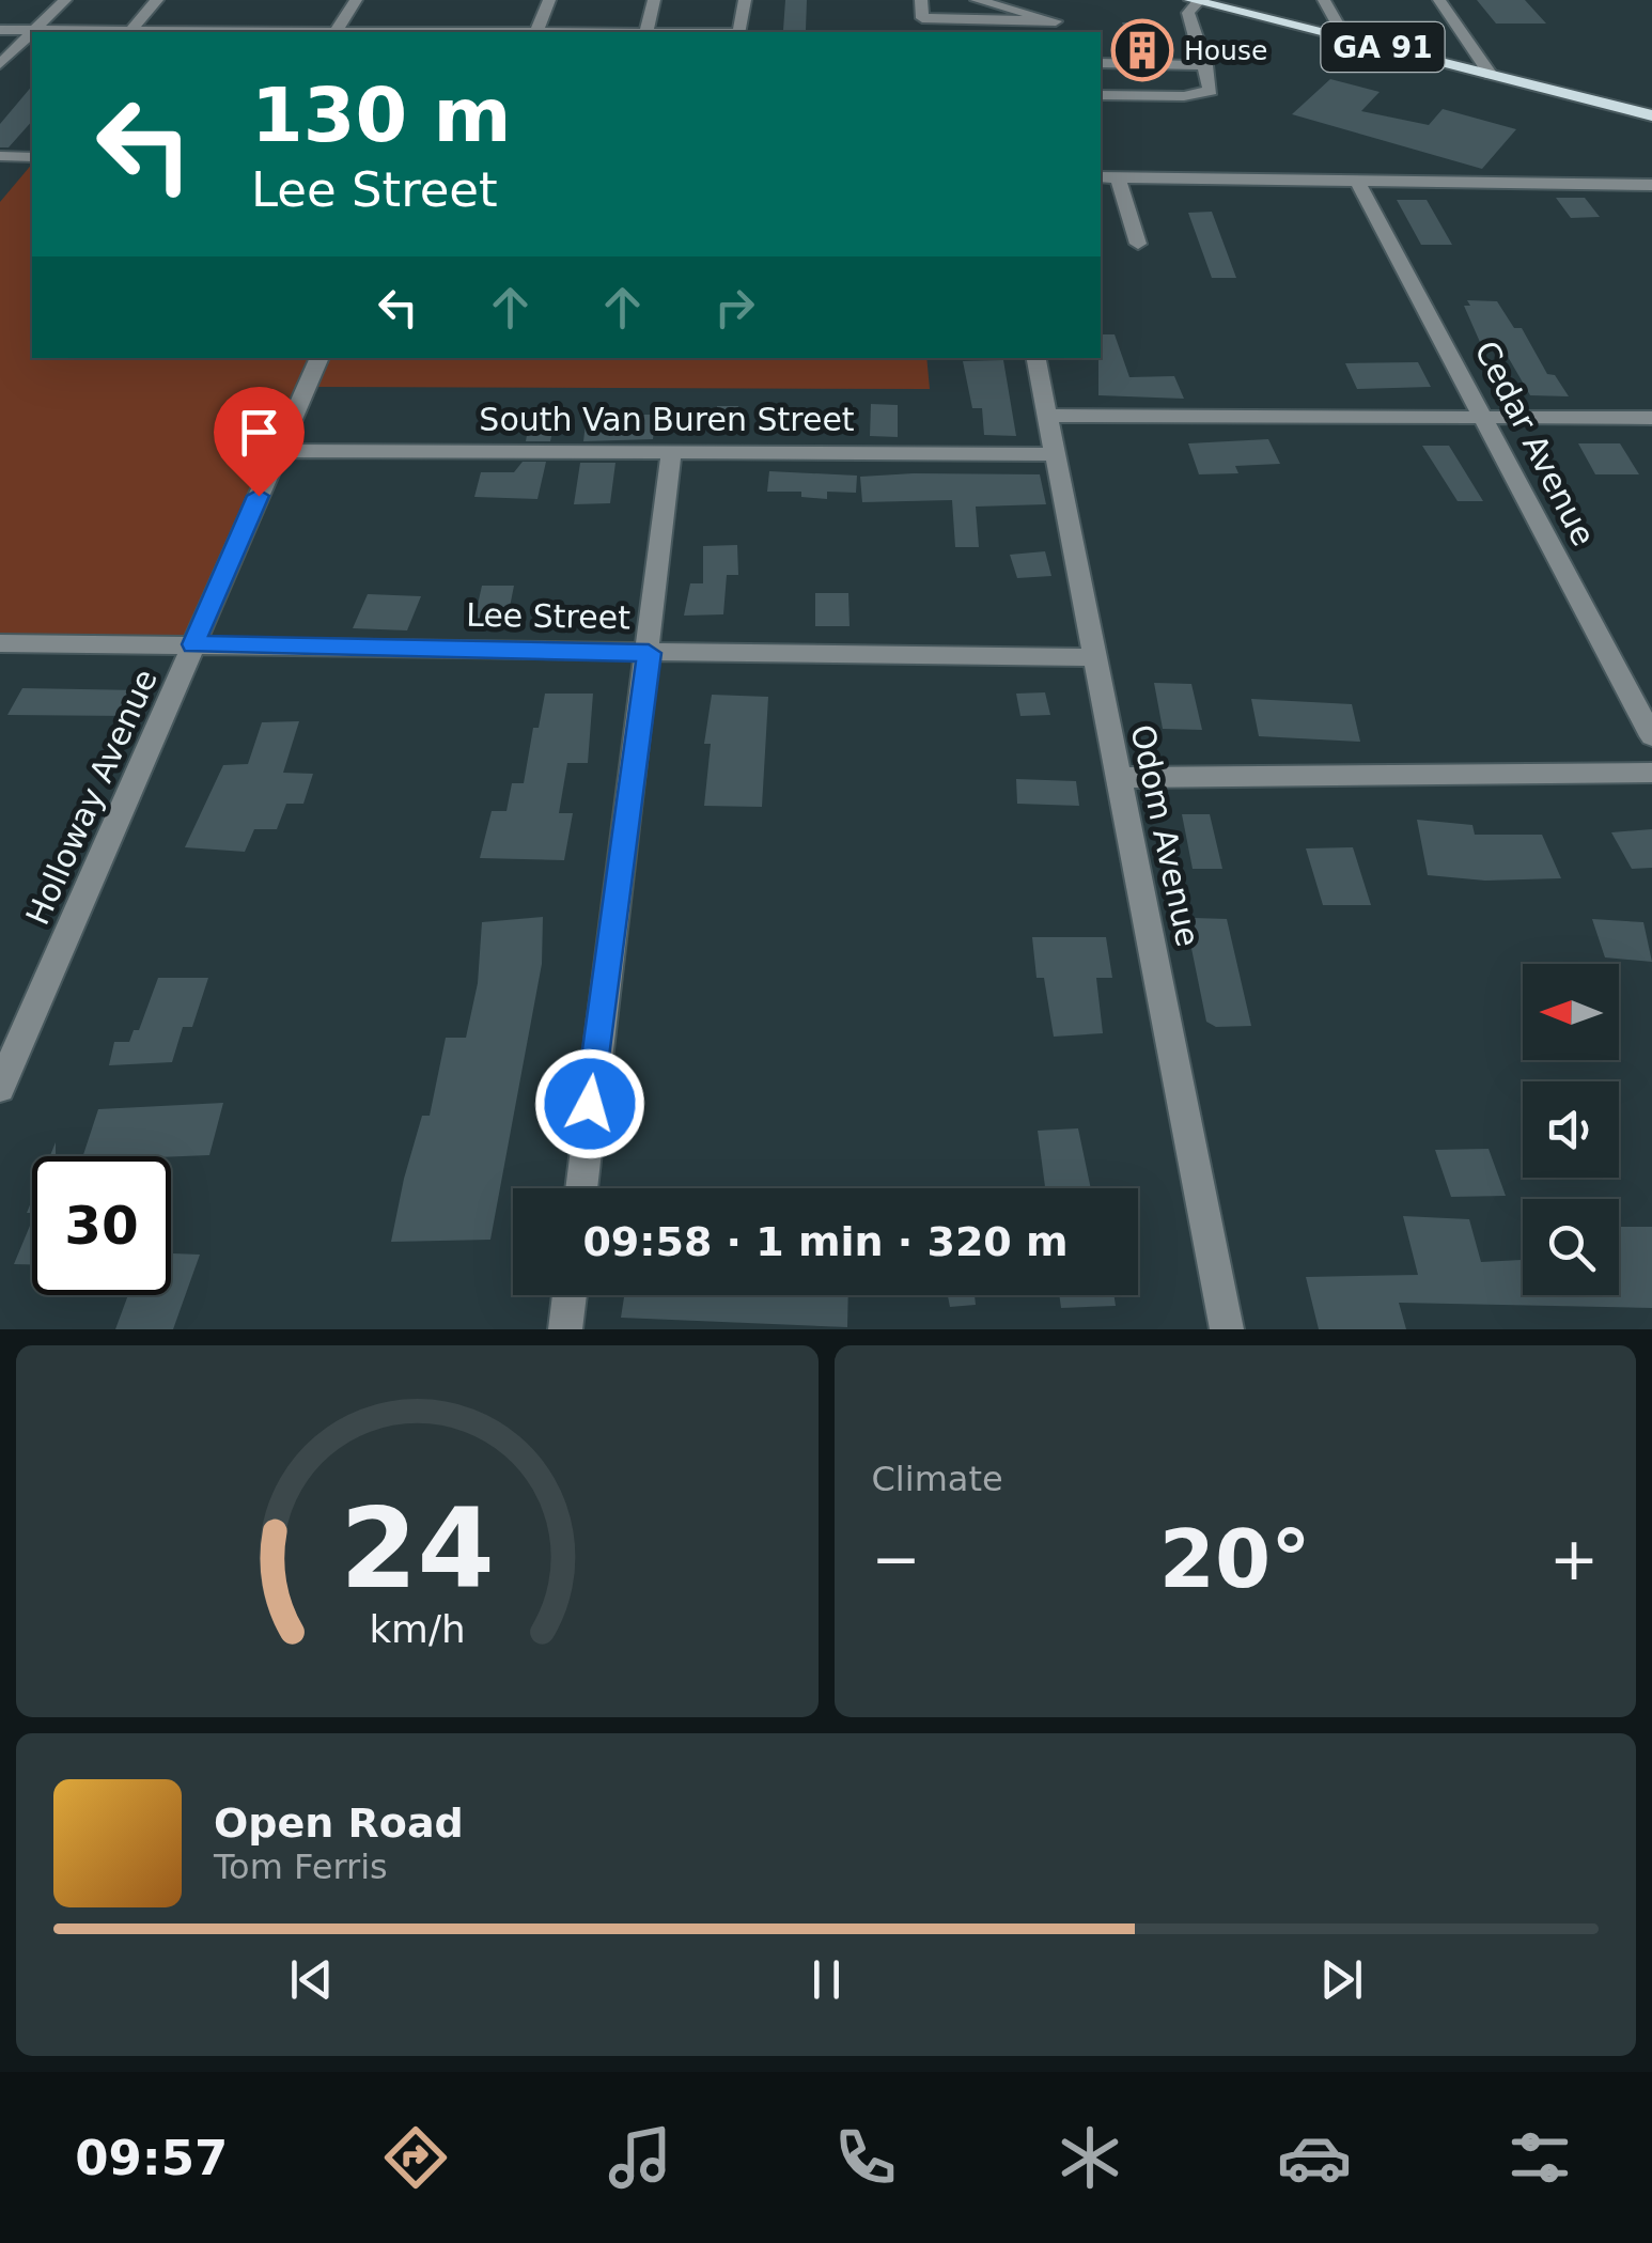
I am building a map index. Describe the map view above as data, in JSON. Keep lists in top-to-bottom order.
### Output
{
  "streets": {
    "main road": ["GA 91"],
    "street": [
      "South Van Buren Street",
      "Cedar Avenue",
      "Lee Street",
      "Holloway Avenue",
      "Odom Avenue"
    ]
  },
  "crossings": [
    ["South Van Buren Street", "Holloway Avenue"],
    ["South Van Buren Street", "Odom Avenue"],
    ["Lee Street", "Holloway Avenue"],
    ["Lee Street", "Odom Avenue"]
  ],
  "places": {
    "building": ["House"]
  },
  "north": "left",
  "page": {
    "turn": ["130 m", "Lee Street"],
    "limit": "30",
    "trip": "09:58 · 1 min · 320 m",
    "tile": "Climate",
    "heat": ["−", "20°", "+"],
    "song": ["Open Road", "Tom Ferris"],
    "tabs": "09:57",
    "gauge": ["24", "km/h"]
  }
}
